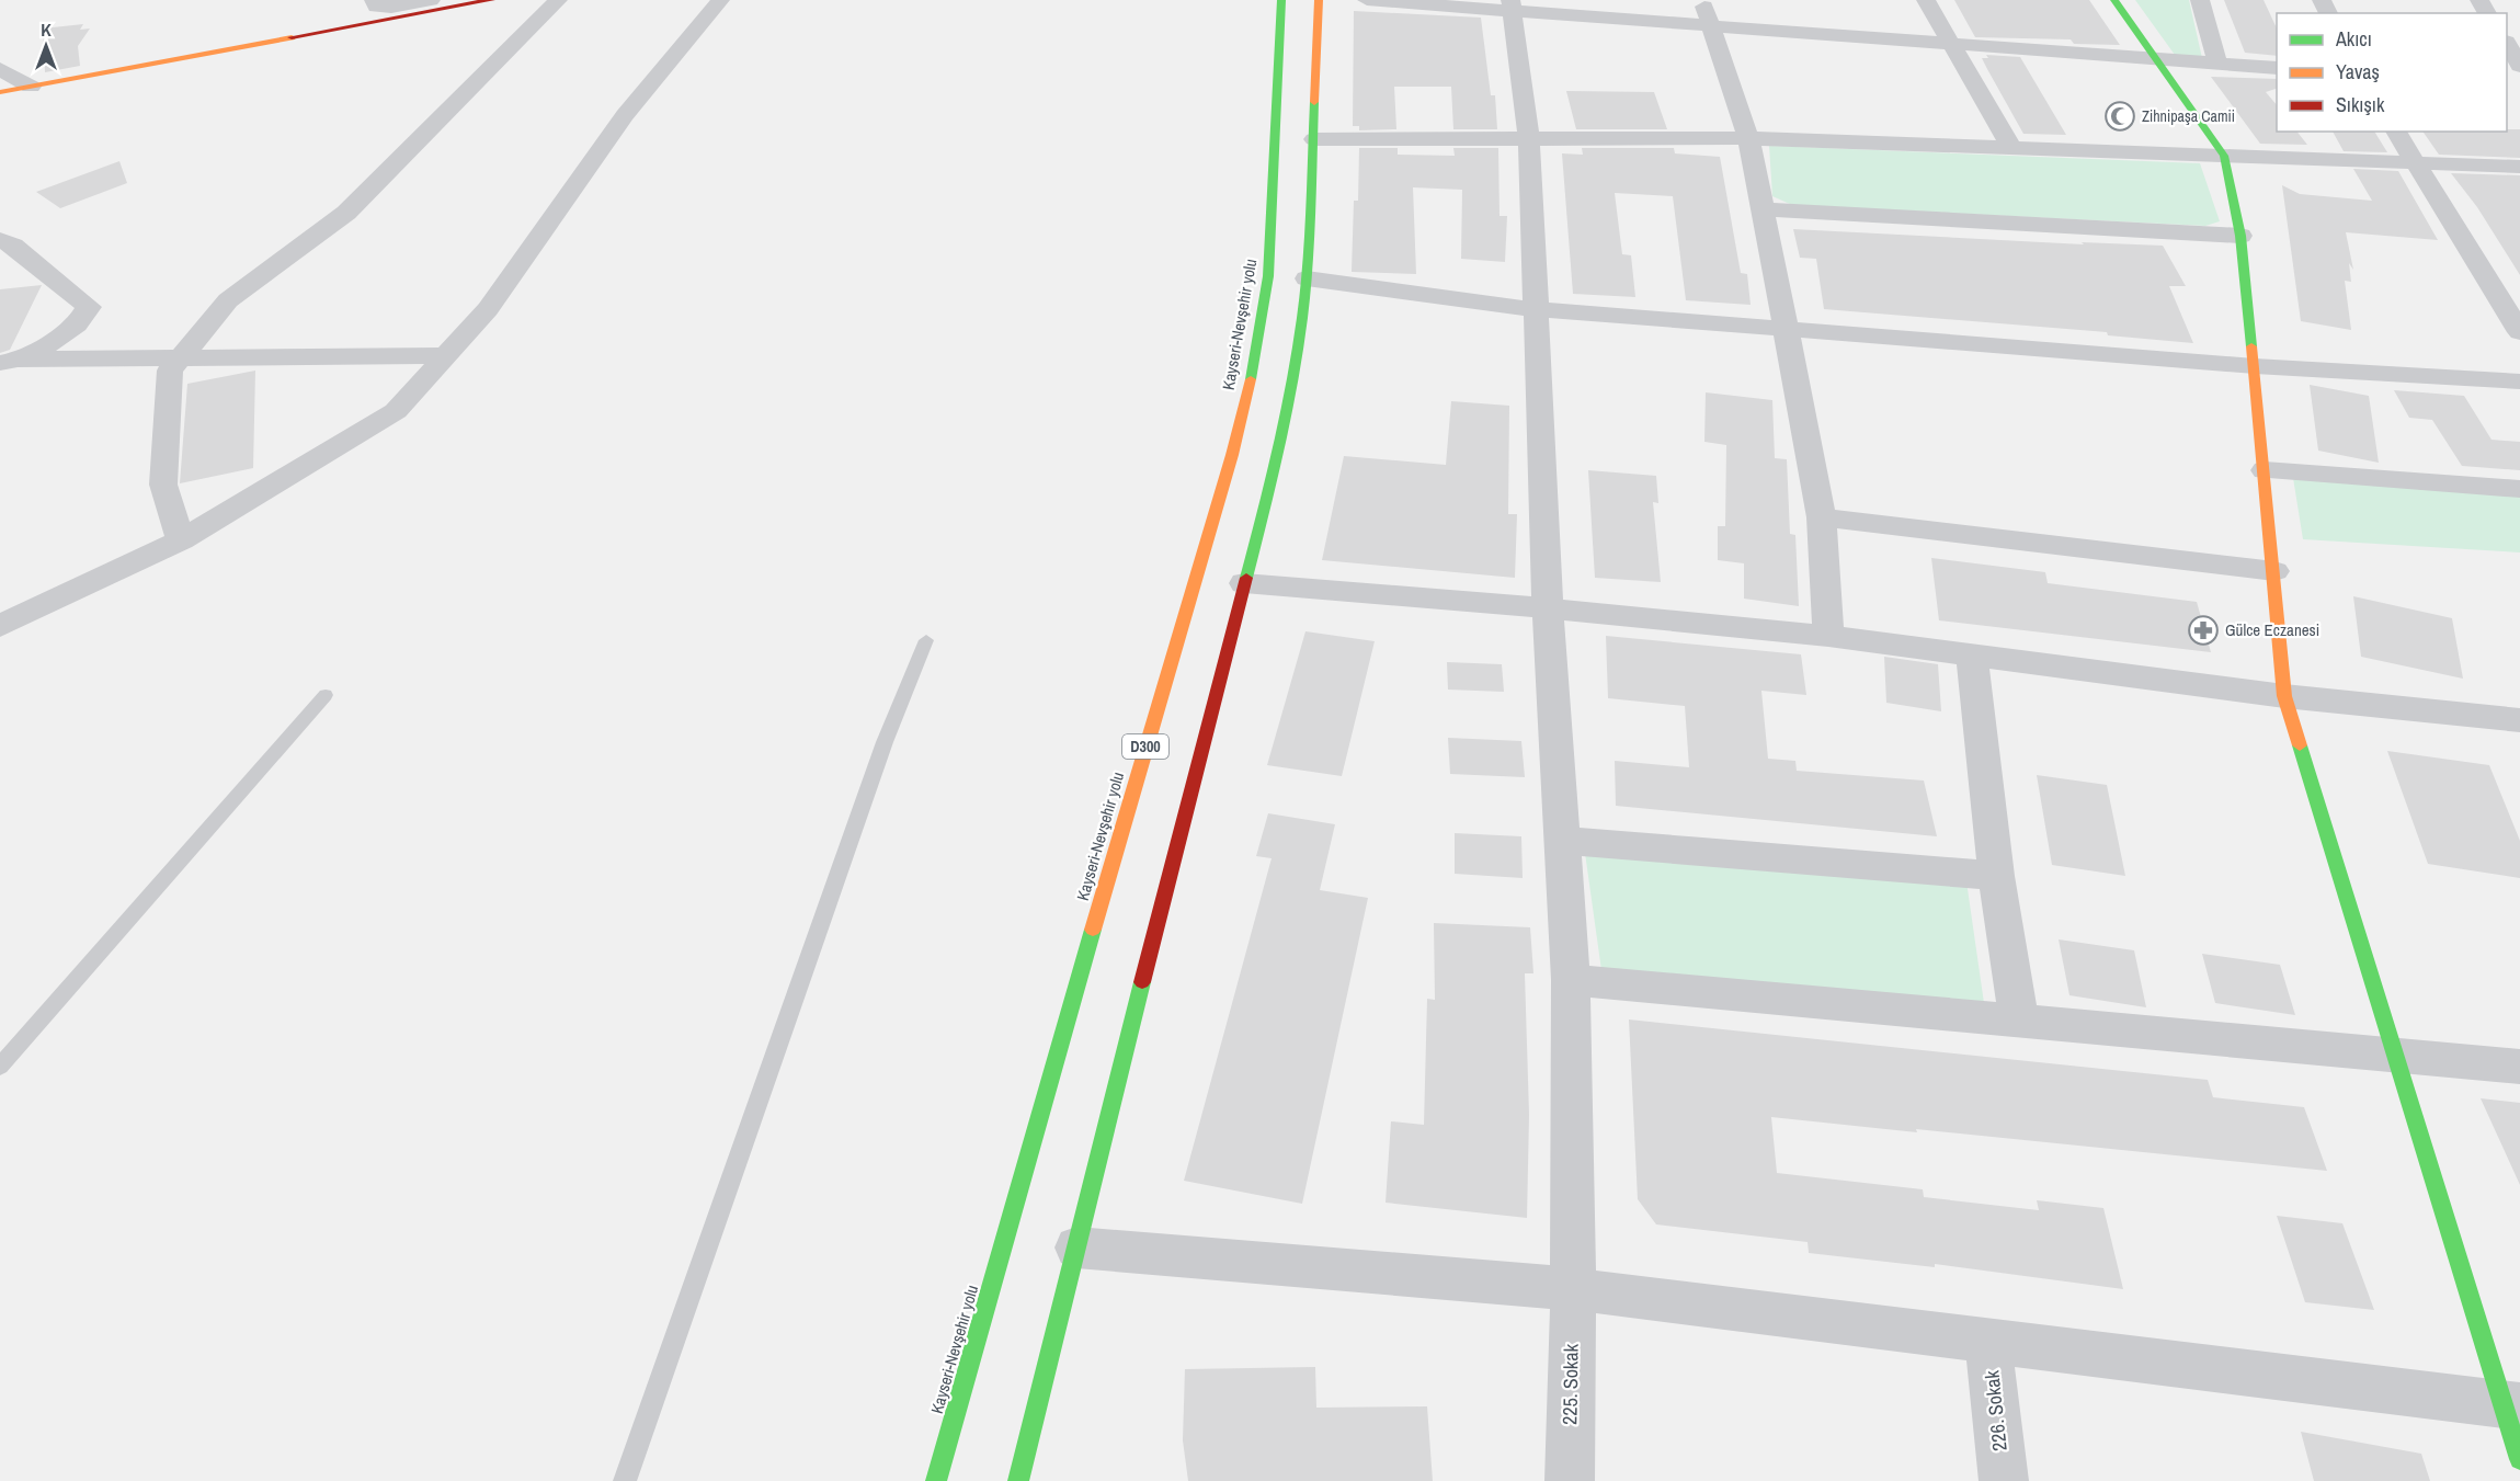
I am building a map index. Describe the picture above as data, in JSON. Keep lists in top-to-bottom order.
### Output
{
  "streets": {
    "main road": ["Kayseri-Nevşehir yolu", "D300"],
    "street": ["225. Sokak", "226. Sokak"]
  },
  "places": {
    "mosque": ["Zihnipaşa Camii"],
    "pharmacy": ["Gülce Eczanesi"]
  },
  "legend": ["Akıcı", "Yavaş", "Sıkışık"],
  "north": "top"
}
